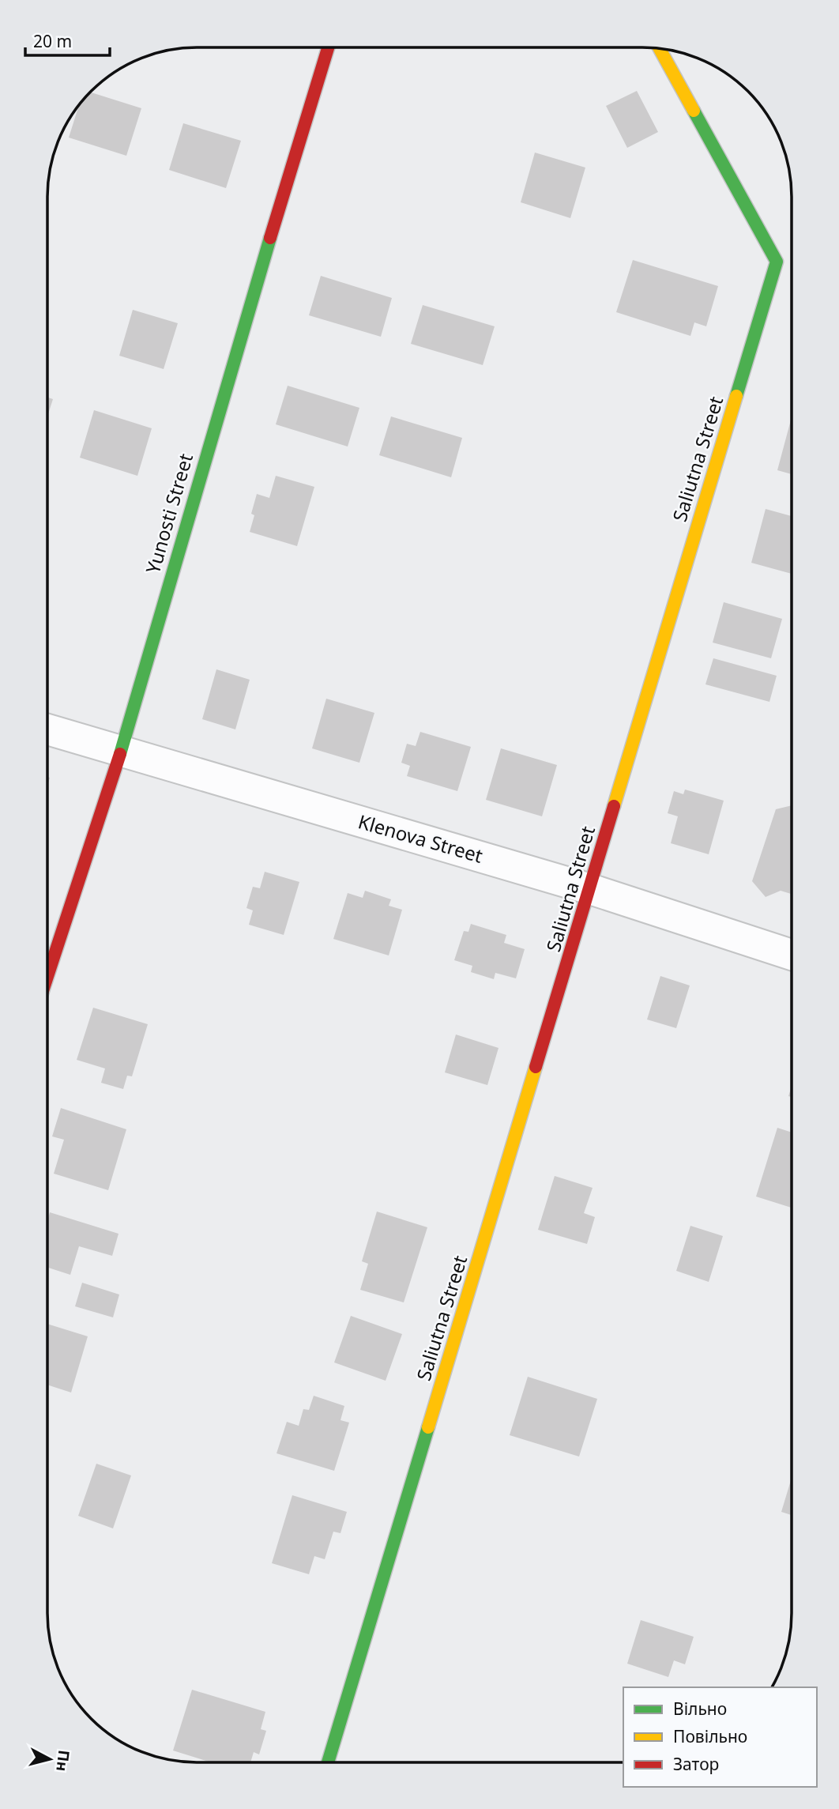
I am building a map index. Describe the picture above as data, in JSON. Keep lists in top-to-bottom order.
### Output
{
  "streets": {
    "street": ["Saliutna Street", "Yunosti Street", "Klenova Street"]
  },
  "crossings": [
    ["Saliutna Street", "Klenova Street"],
    ["Yunosti Street", "Klenova Street"]
  ],
  "legend": ["Вільно", "Повільно", "Затор"],
  "scale_bar": "20 m",
  "north": "right"
}
